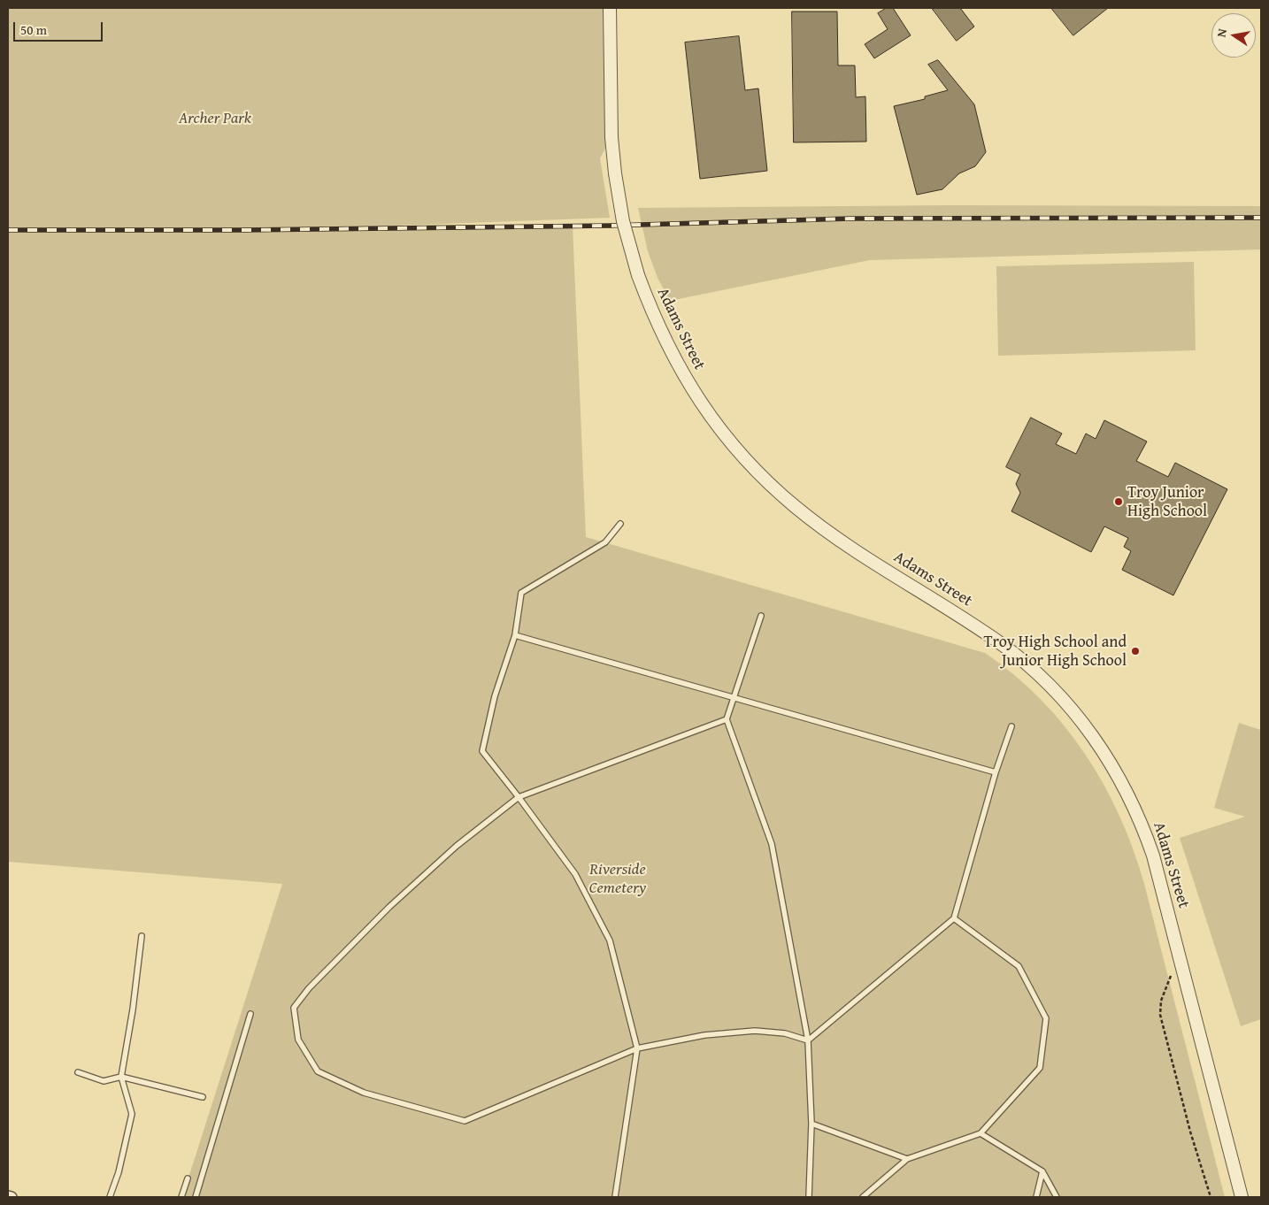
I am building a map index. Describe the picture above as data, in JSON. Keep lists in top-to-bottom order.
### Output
{
  "streets": {
    "street": ["Adams Street"]
  },
  "parks": ["Archer Park", "Riverside Cemetery"],
  "places": ["Troy Junior High School", "Troy High School and Junior High School"],
  "scale_bar": "50 m",
  "north": "left"
}
